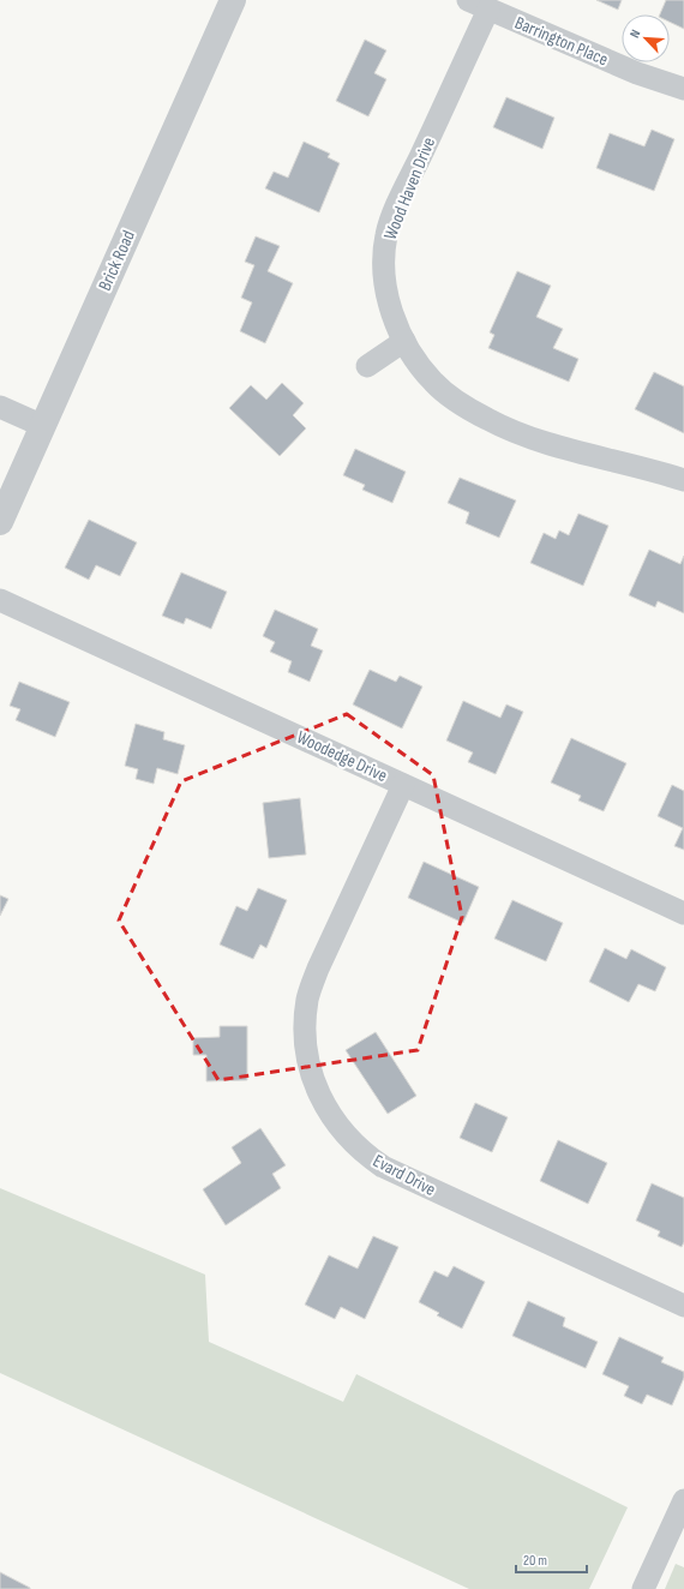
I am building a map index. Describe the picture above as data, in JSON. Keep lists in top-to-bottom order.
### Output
{
  "streets": {
    "street": [
      "Barrington Place",
      "Wood Haven Drive",
      "Brick Road",
      "Woodedge Drive",
      "Evard Drive"
    ]
  },
  "crossings": [
    ["Barrington Place", "Wood Haven Drive"],
    ["Woodedge Drive", "Evard Drive"]
  ],
  "scale_bar": "20 m",
  "north": "top left"
}
